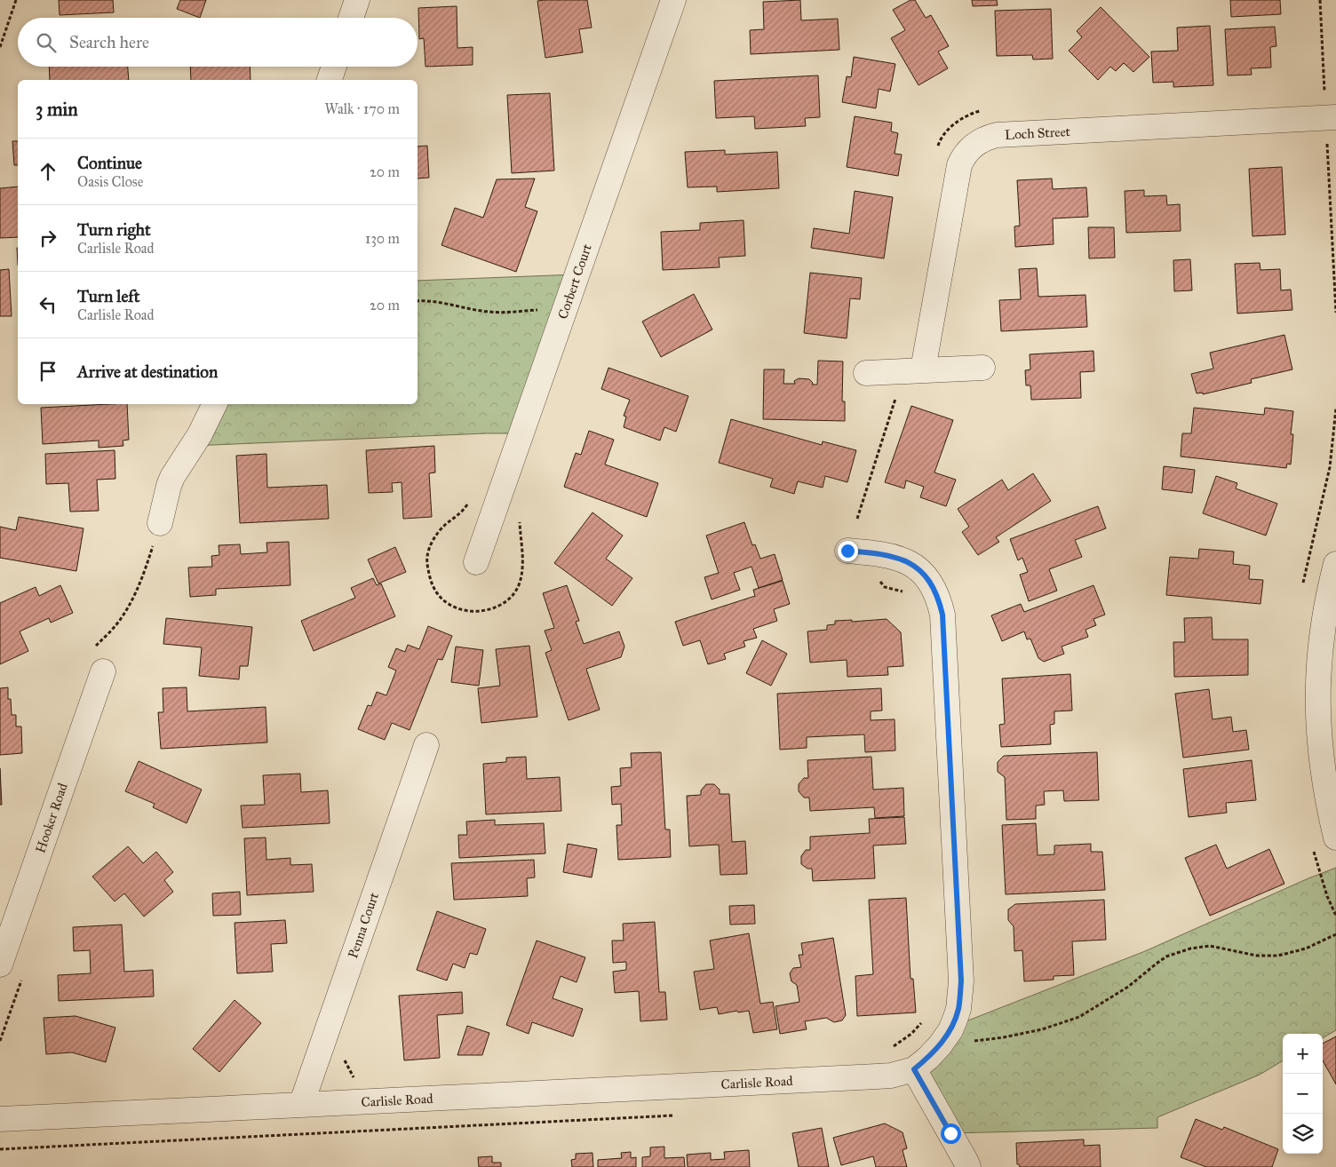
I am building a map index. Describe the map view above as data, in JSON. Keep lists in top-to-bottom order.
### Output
{
  "streets": {
    "street": [
      "Loch Street",
      "Corbert Court",
      "Hooker Road",
      "Penna Court",
      "Carlisle Road"
    ]
  },
  "crossings": [
    ["Penna Court", "Carlisle Road"]
  ],
  "page": {
    "search": "Search here",
    "heading": ["3 min", "Walk · 170 m"],
    "list": [
      ["Continue", "Oasis Close", "20 m"],
      ["Turn right", "Carlisle Road", "130 m"],
      ["Turn left", "Carlisle Road", "20 m"],
      "Arrive at destination"
    ],
    "map_buttons": ["+", "−"]
  }
}
